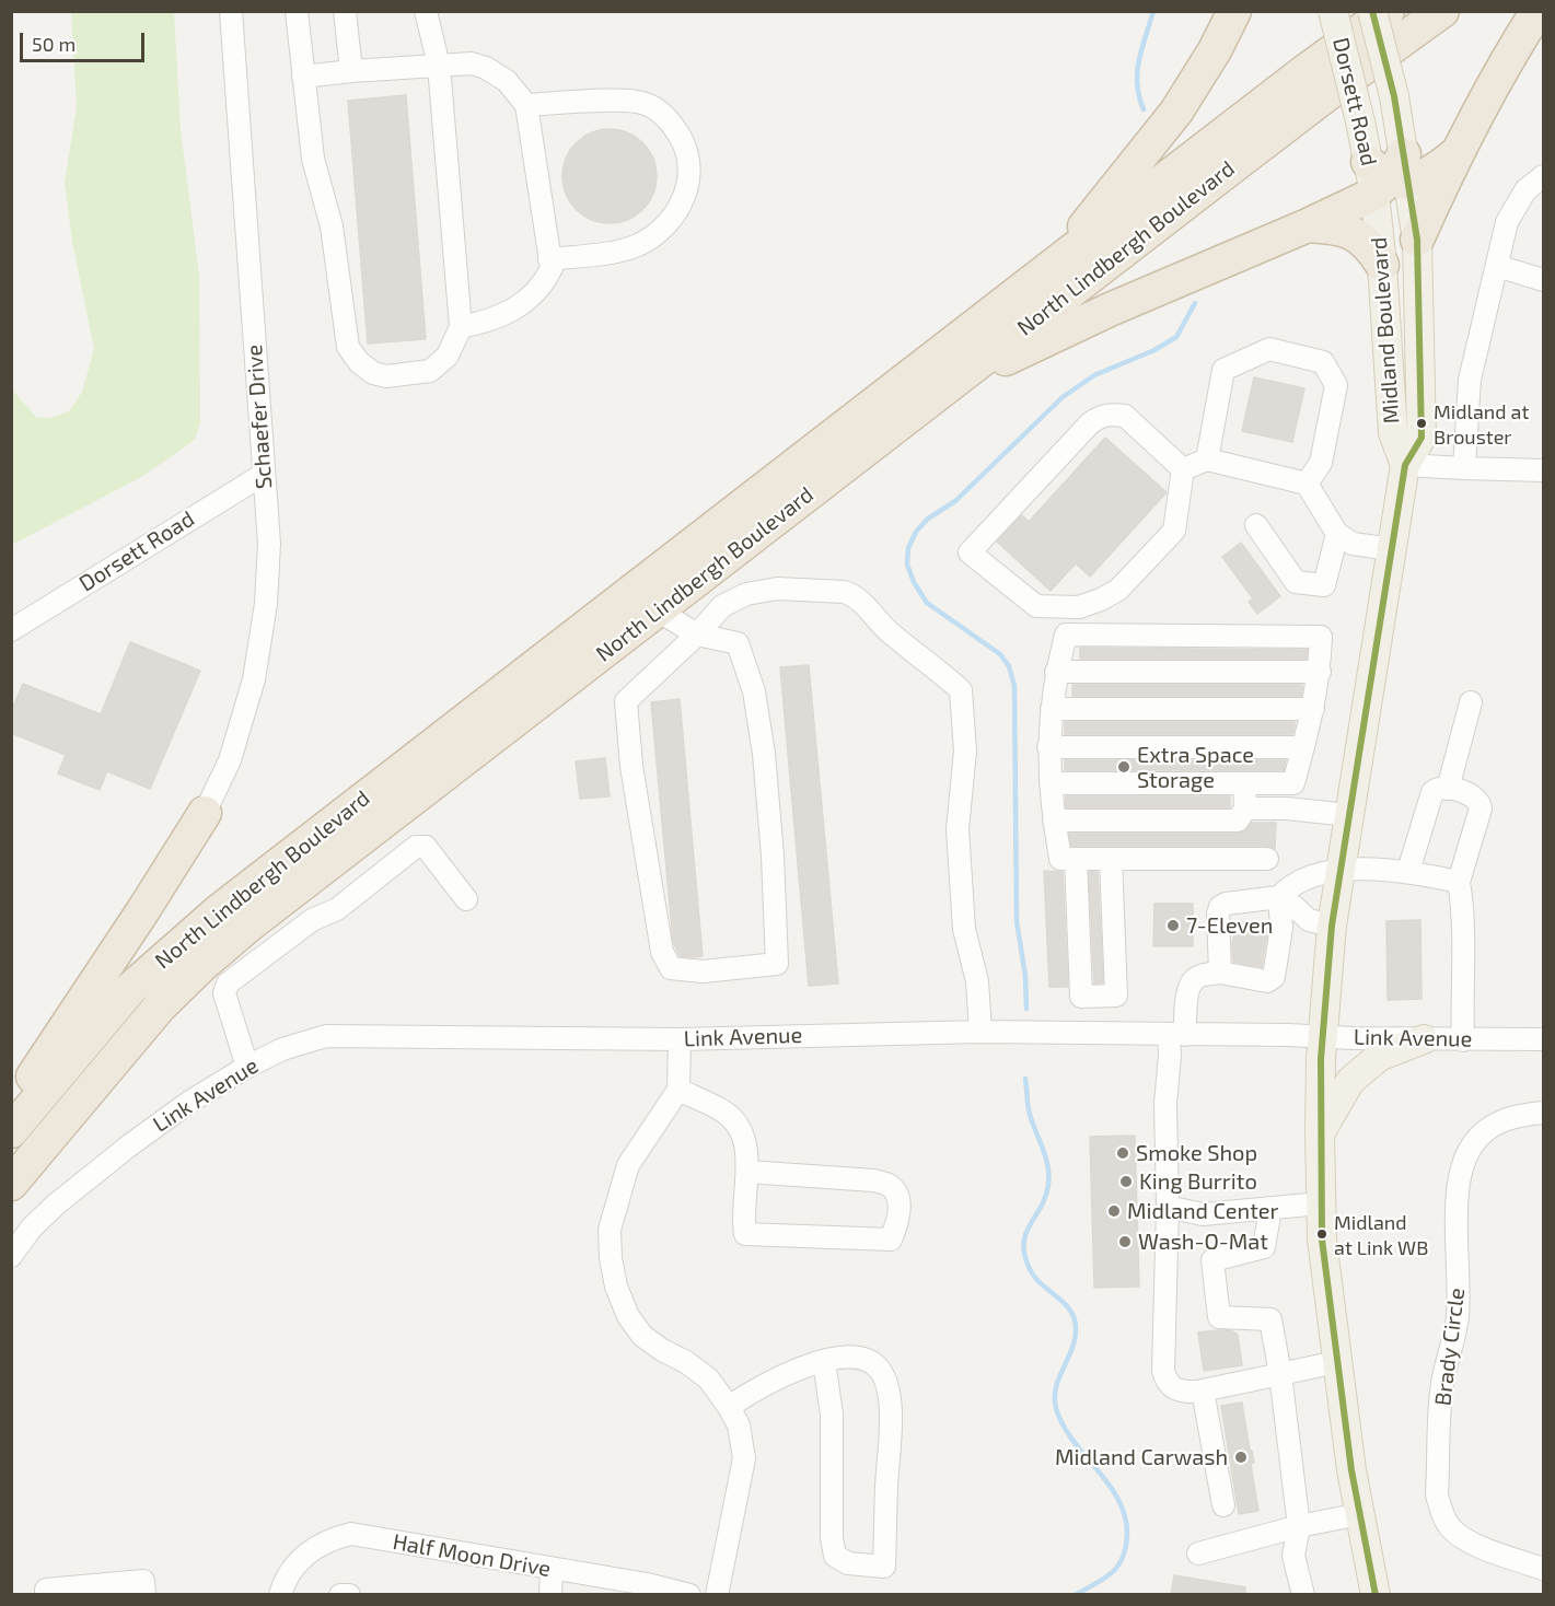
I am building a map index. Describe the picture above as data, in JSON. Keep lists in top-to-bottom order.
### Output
{
  "streets": {
    "highway": ["North Lindbergh Boulevard"],
    "main road": ["Dorsett Road", "Midland Boulevard"],
    "street": [
      "Schaefer Drive",
      "Link Avenue",
      "Brady Circle",
      "Half Moon Drive"
    ]
  },
  "crossings": [
    ["Dorsett Road", "Midland Boulevard"],
    ["Dorsett Road", "Schaefer Drive"],
    ["Midland Boulevard", "Link Avenue"]
  ],
  "places": [
    "Midland at Brouster",
    "Extra Space Storage",
    "7-Eleven",
    "Smoke Shop",
    "King Burrito",
    "Midland Center",
    "Midland at Link WB",
    "Wash-O-Mat",
    "Midland Carwash"
  ],
  "scale_bar": "50 m"
}
